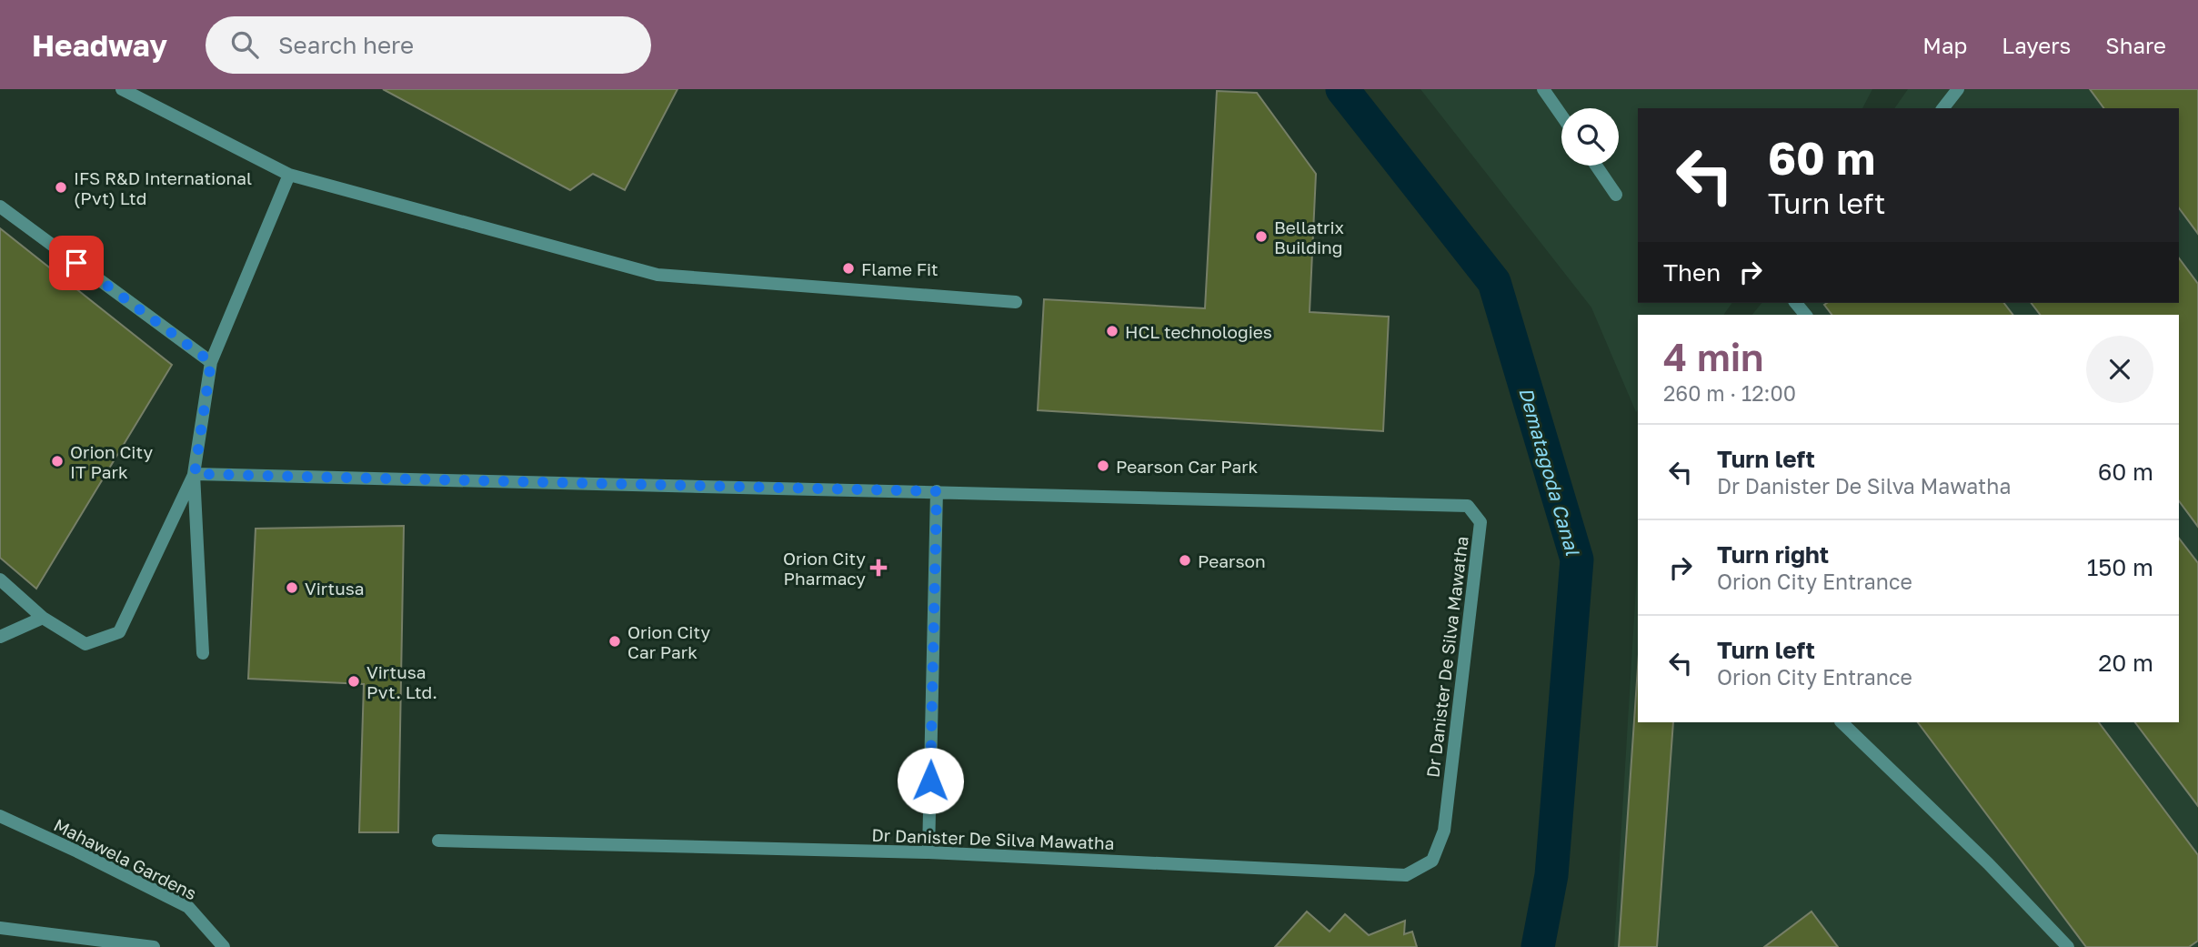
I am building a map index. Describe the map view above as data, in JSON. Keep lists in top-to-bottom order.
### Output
{
  "streets": {
    "street": ["Dr Danister De Silva Mawatha", "Mahawela Gardens"]
  },
  "water": ["Dematagoda Canal"],
  "places": {
    "other": [
      "IFS R&D International (Pvt) Ltd",
      "Bellatrix Building",
      "Flame Fit",
      "HCL technologies",
      "Orion City IT Park",
      "Pearson Car Park",
      "Pearson",
      "Virtusa",
      "Orion City Car Park",
      "Virtusa Pvt. Ltd."
    ],
    "health": ["Orion City Pharmacy"]
  },
  "page": {
    "header": "Headway",
    "search": "Search here",
    "nav": ["Map", "Layers", "Share"],
    "turn": ["60 m", "Turn left"],
    "then": "Then",
    "heading": ["4 min", "260 m · 12:00"],
    "list": [
      {
        "name": "Turn left",
        "note": "Dr Danister De Silva Mawatha",
        "value": "60 m"
      },
      {
        "name": "Turn right",
        "note": "Orion City Entrance",
        "value": "150 m"
      },
      {
        "name": "Turn left",
        "note": "Orion City Entrance",
        "value": "20 m"
      }
    ]
  }
}
